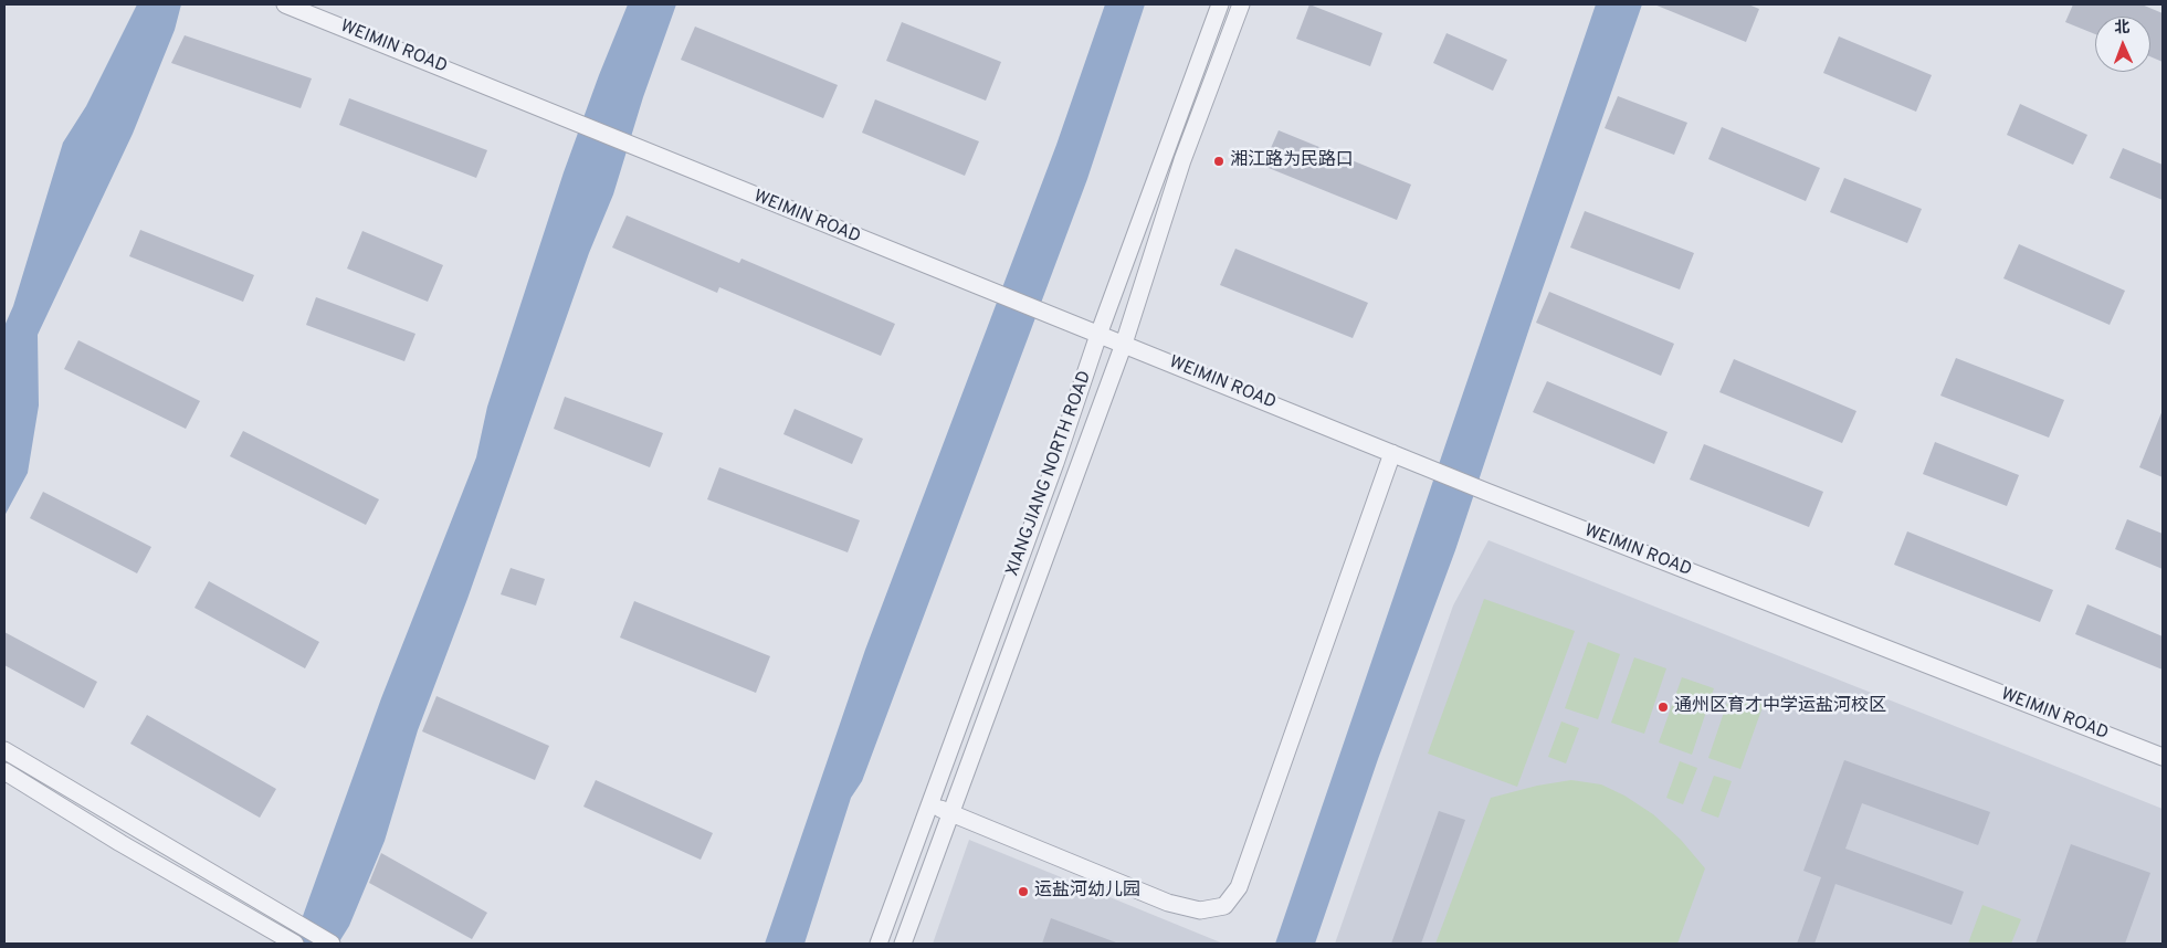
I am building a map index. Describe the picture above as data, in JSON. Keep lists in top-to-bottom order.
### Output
{
  "streets": {
    "street": ["WEIMIN ROAD", "XIANGJIANG NORTH ROAD"]
  },
  "crossings": [
    ["WEIMIN ROAD", "XIANGJIANG NORTH ROAD"]
  ],
  "places": ["湘江路为民路口", "通州区育才中学运盐河校区", "运盐河幼儿园"],
  "north": "top"
}
